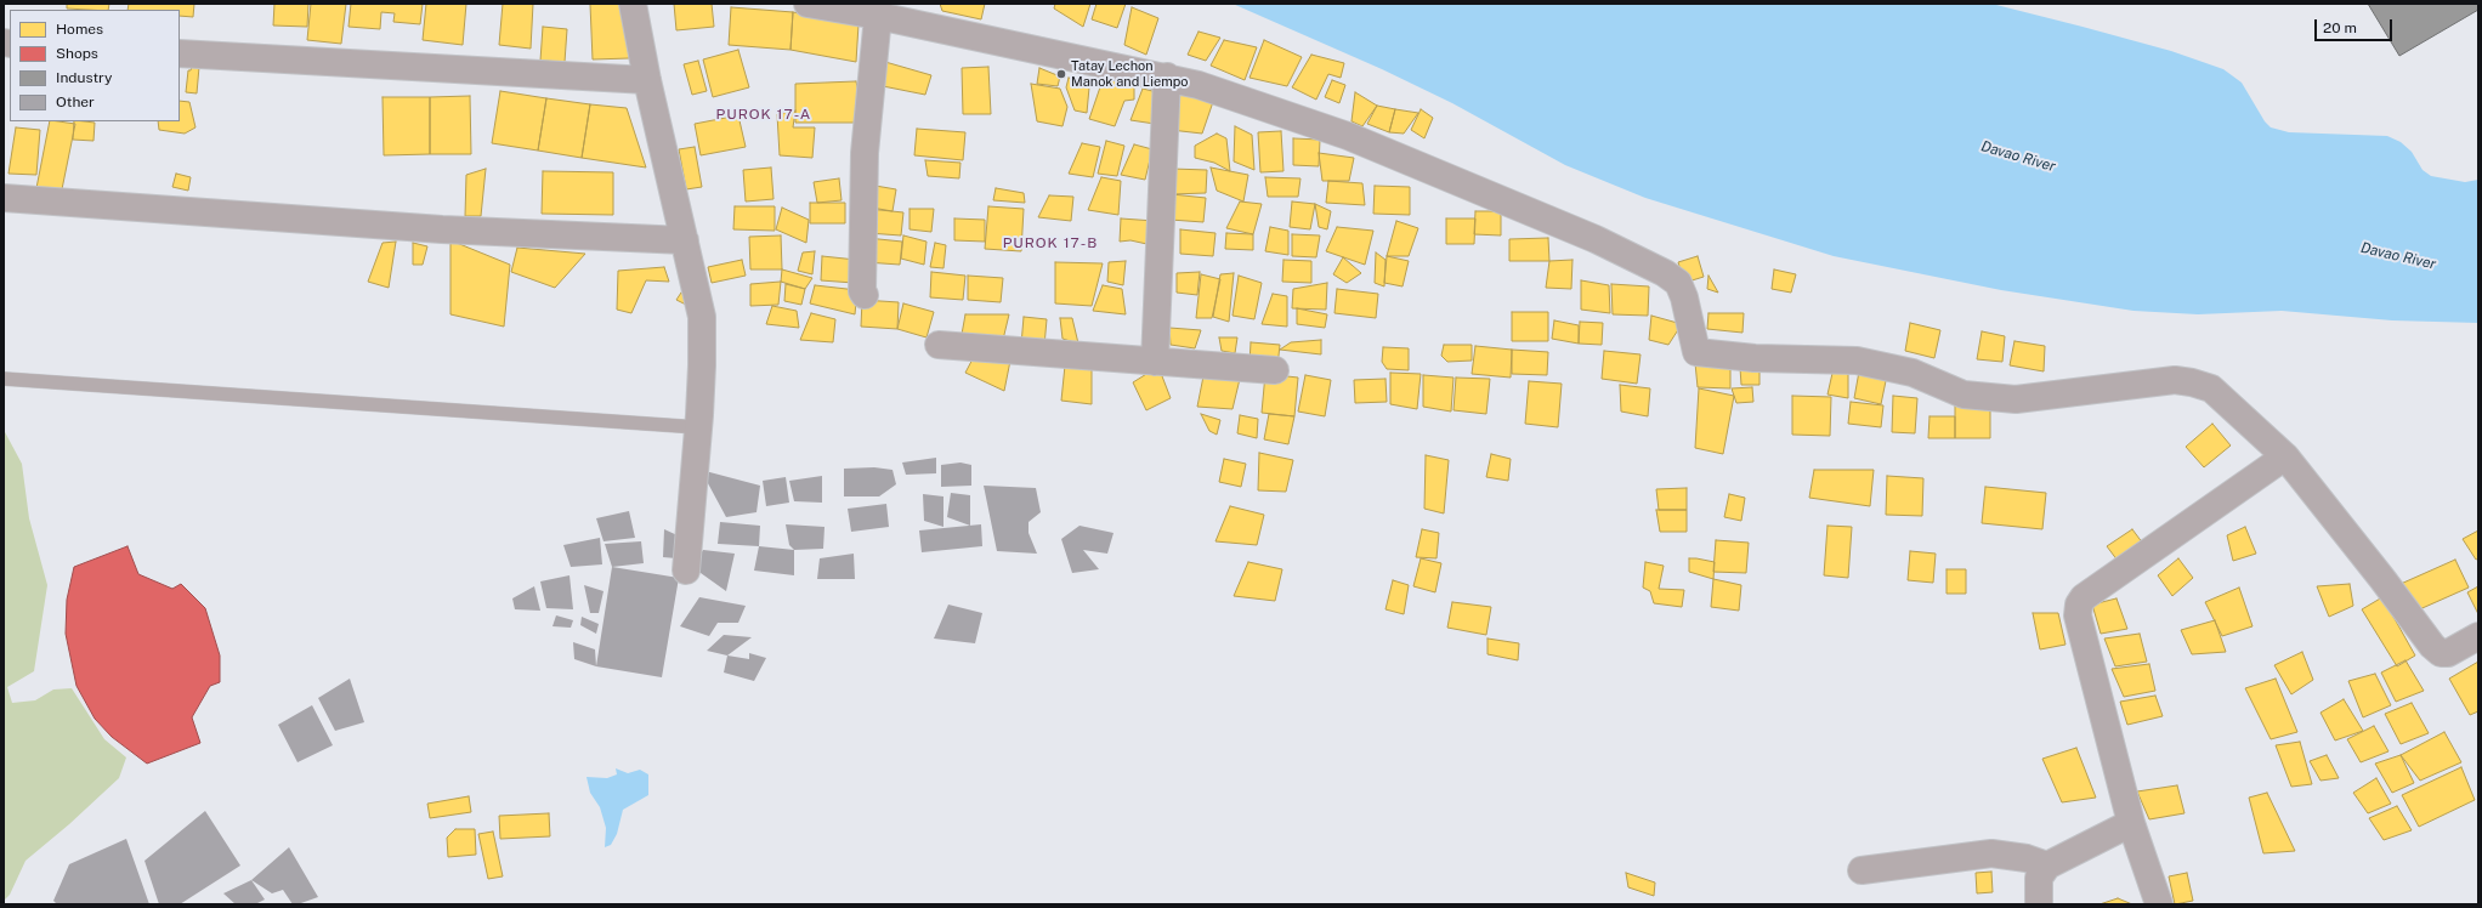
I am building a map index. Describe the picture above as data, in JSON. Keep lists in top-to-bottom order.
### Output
{
  "districts": ["PUROK 17-A", "PUROK 17-B"],
  "water": ["Davao River"],
  "places": ["Tatay Lechon Manok and Liempo"],
  "legend": [
    "Homes",
    "Shops",
    "Industry",
    "Other"
  ],
  "scale_bar": "20 m"
}
